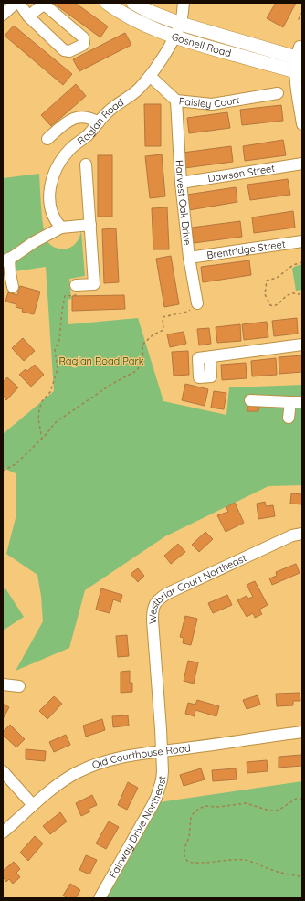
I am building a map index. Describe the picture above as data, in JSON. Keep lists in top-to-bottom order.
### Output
{
  "streets": {
    "main road": ["Gosnell Road"],
    "street": [
      "Paisley Court",
      "Raglan Road",
      "Dawson Street",
      "Harvest Oak Drive",
      "Brentridge Street",
      "Westbriar Court Northeast",
      "Old Courthouse Road",
      "Fairway Drive Northeast"
    ]
  },
  "crossings": [
    ["Gosnell Road", "Raglan Road"],
    ["Paisley Court", "Raglan Road"],
    ["Paisley Court", "Harvest Oak Drive"],
    ["Dawson Street", "Harvest Oak Drive"],
    ["Harvest Oak Drive", "Brentridge Street"],
    ["Westbriar Court Northeast", "Old Courthouse Road"],
    ["Westbriar Court Northeast", "Fairway Drive Northeast"],
    ["Old Courthouse Road", "Fairway Drive Northeast"]
  ],
  "parks": ["Raglan Road Park"]
}
